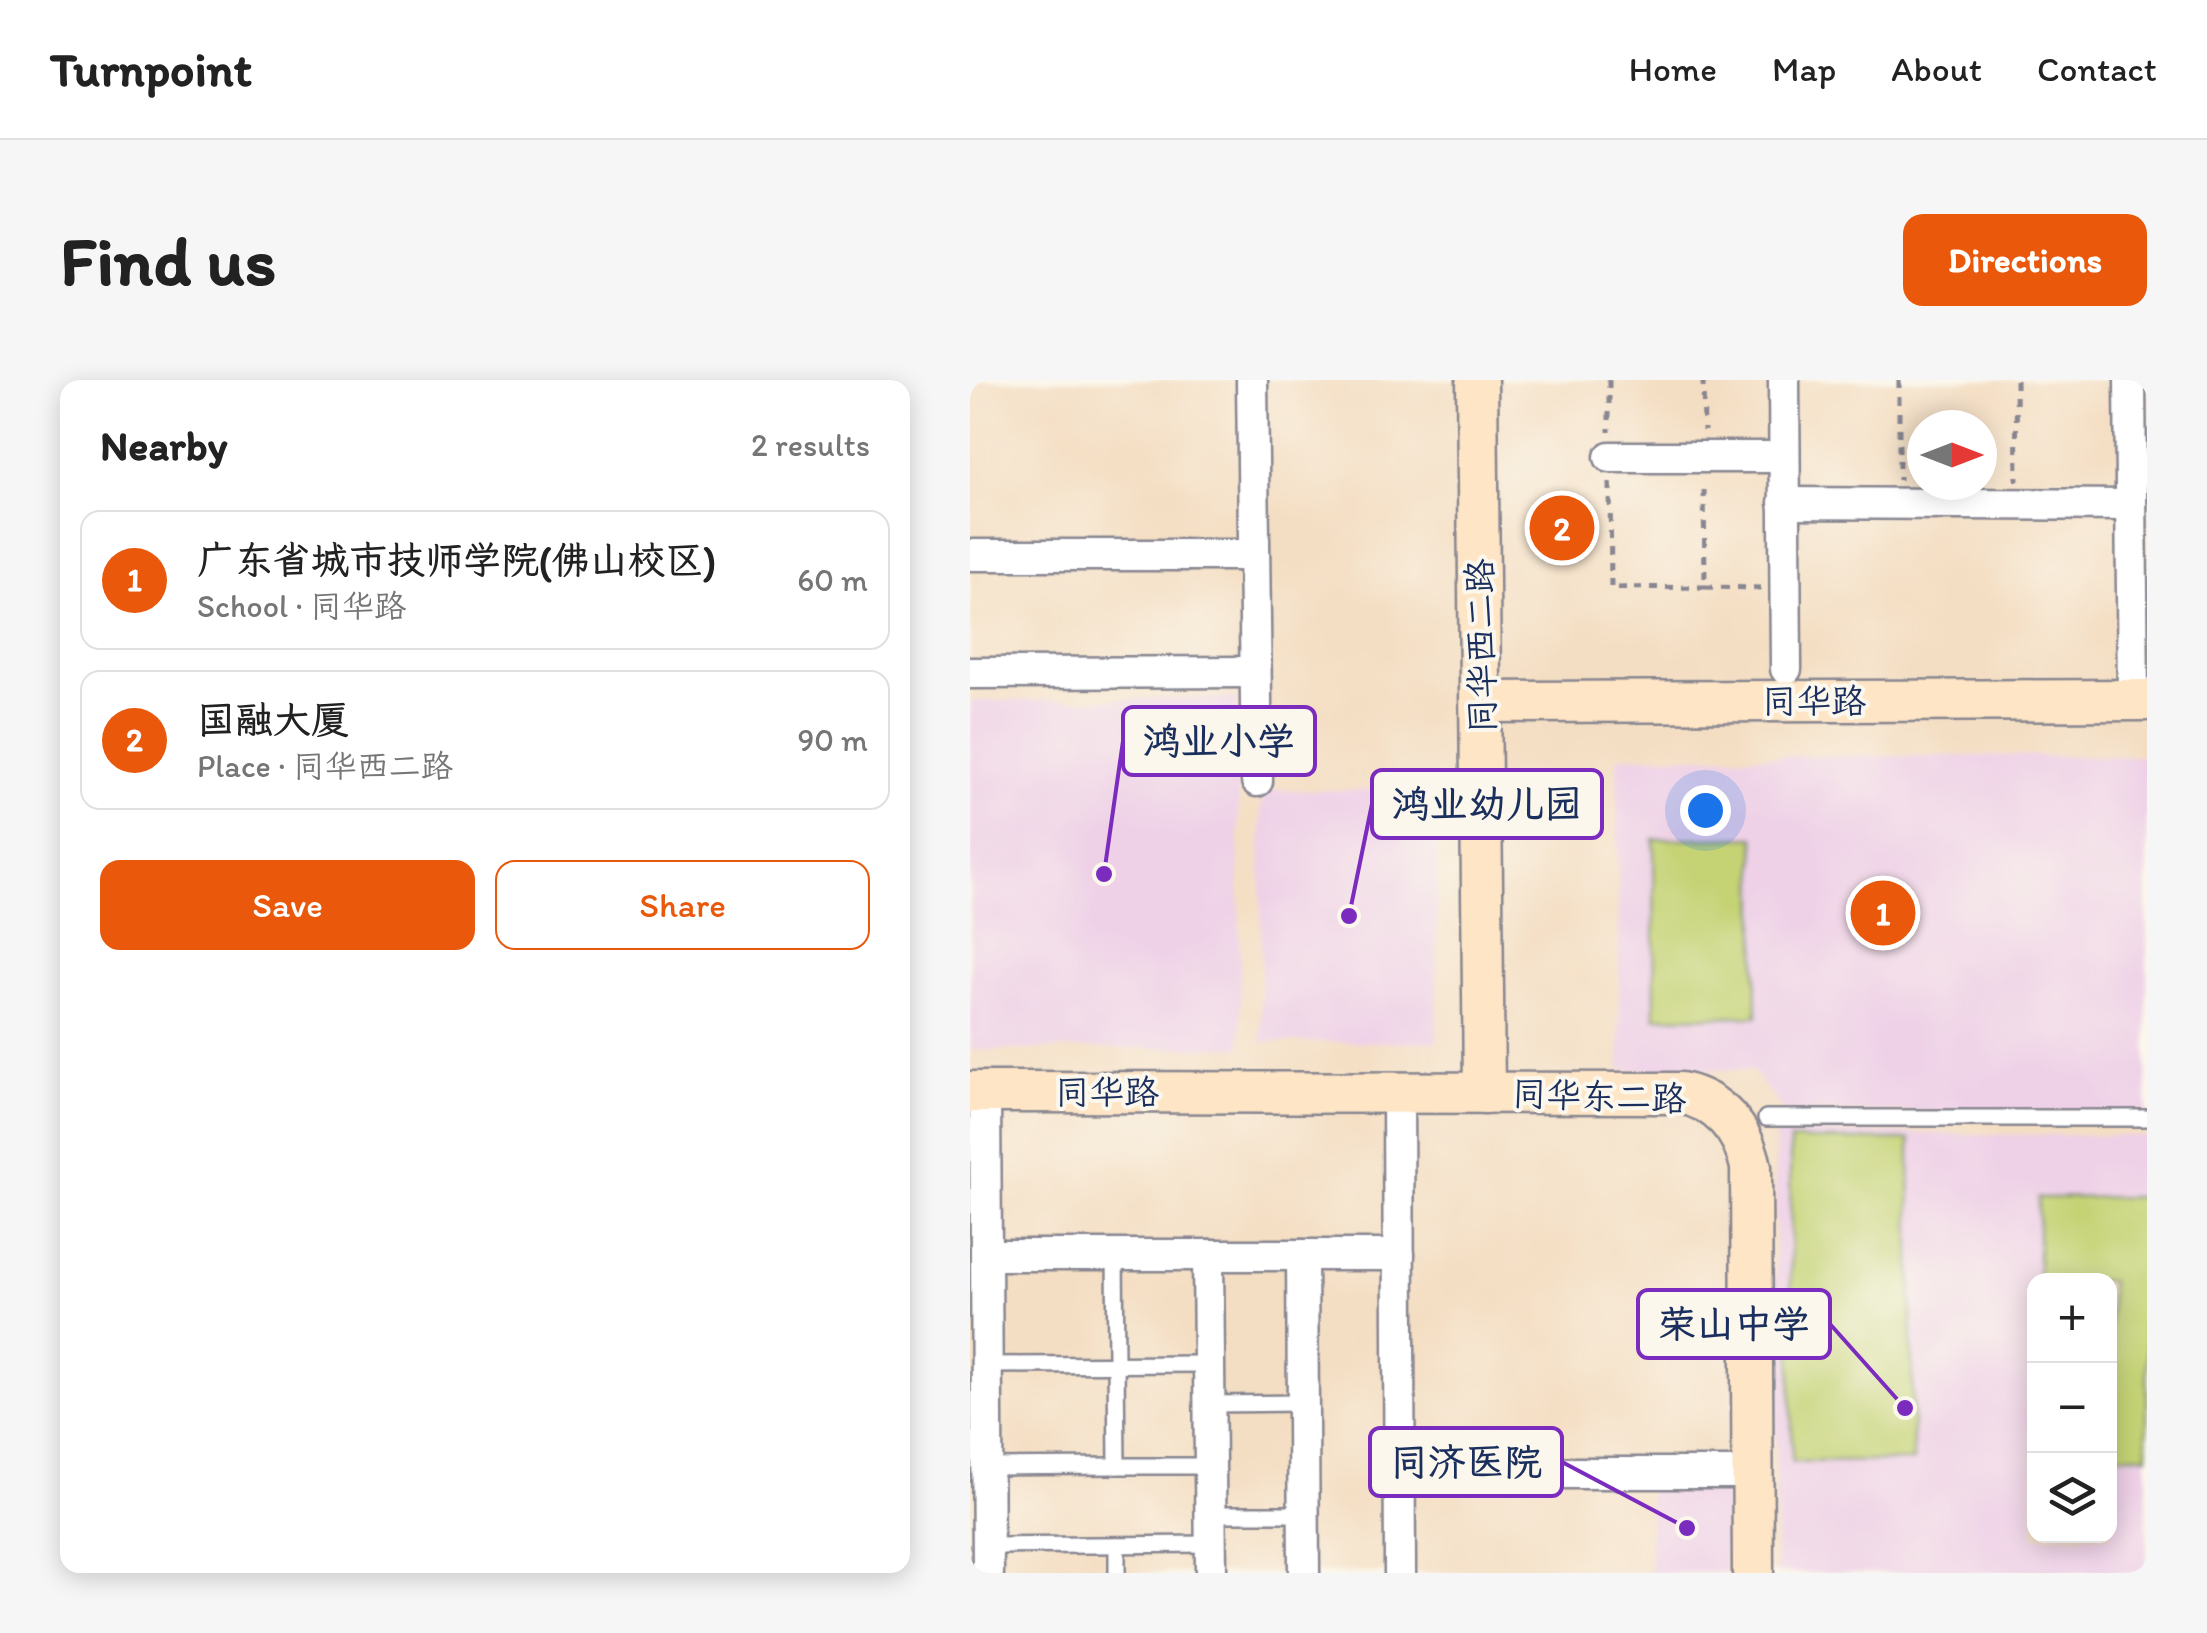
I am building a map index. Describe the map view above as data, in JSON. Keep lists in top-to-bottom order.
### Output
{
  "streets": {
    "street": ["同华西二路", "同华路", "同华东二路"]
  },
  "crossings": [
    ["同华西二路", "同华路"],
    ["同华西二路", "同华东二路"],
    ["同华路", "同华东二路"]
  ],
  "places": [
    "鸿业小学",
    "鸿业幼儿园",
    "荣山中学",
    "同济医院"
  ],
  "north": "right",
  "page": {
    "header": "Turnpoint",
    "nav": [
      "Home",
      "Map",
      "About",
      "Contact"
    ],
    "buttons": [
      "Directions",
      ["Save", "Share"]
    ],
    "title": "Find us",
    "heading": ["Nearby", "2 results"],
    "pins": ["2", "1"],
    "list": [
      {
        "mark": "1",
        "name": "广东省城市技师学院(佛山校区)",
        "note": "School · 同华路",
        "value": "60 m"
      },
      {
        "mark": "2",
        "name": "国融大厦",
        "note": "Place · 同华西二路",
        "value": "90 m"
      }
    ],
    "map_buttons": ["+", "−"]
  }
}
